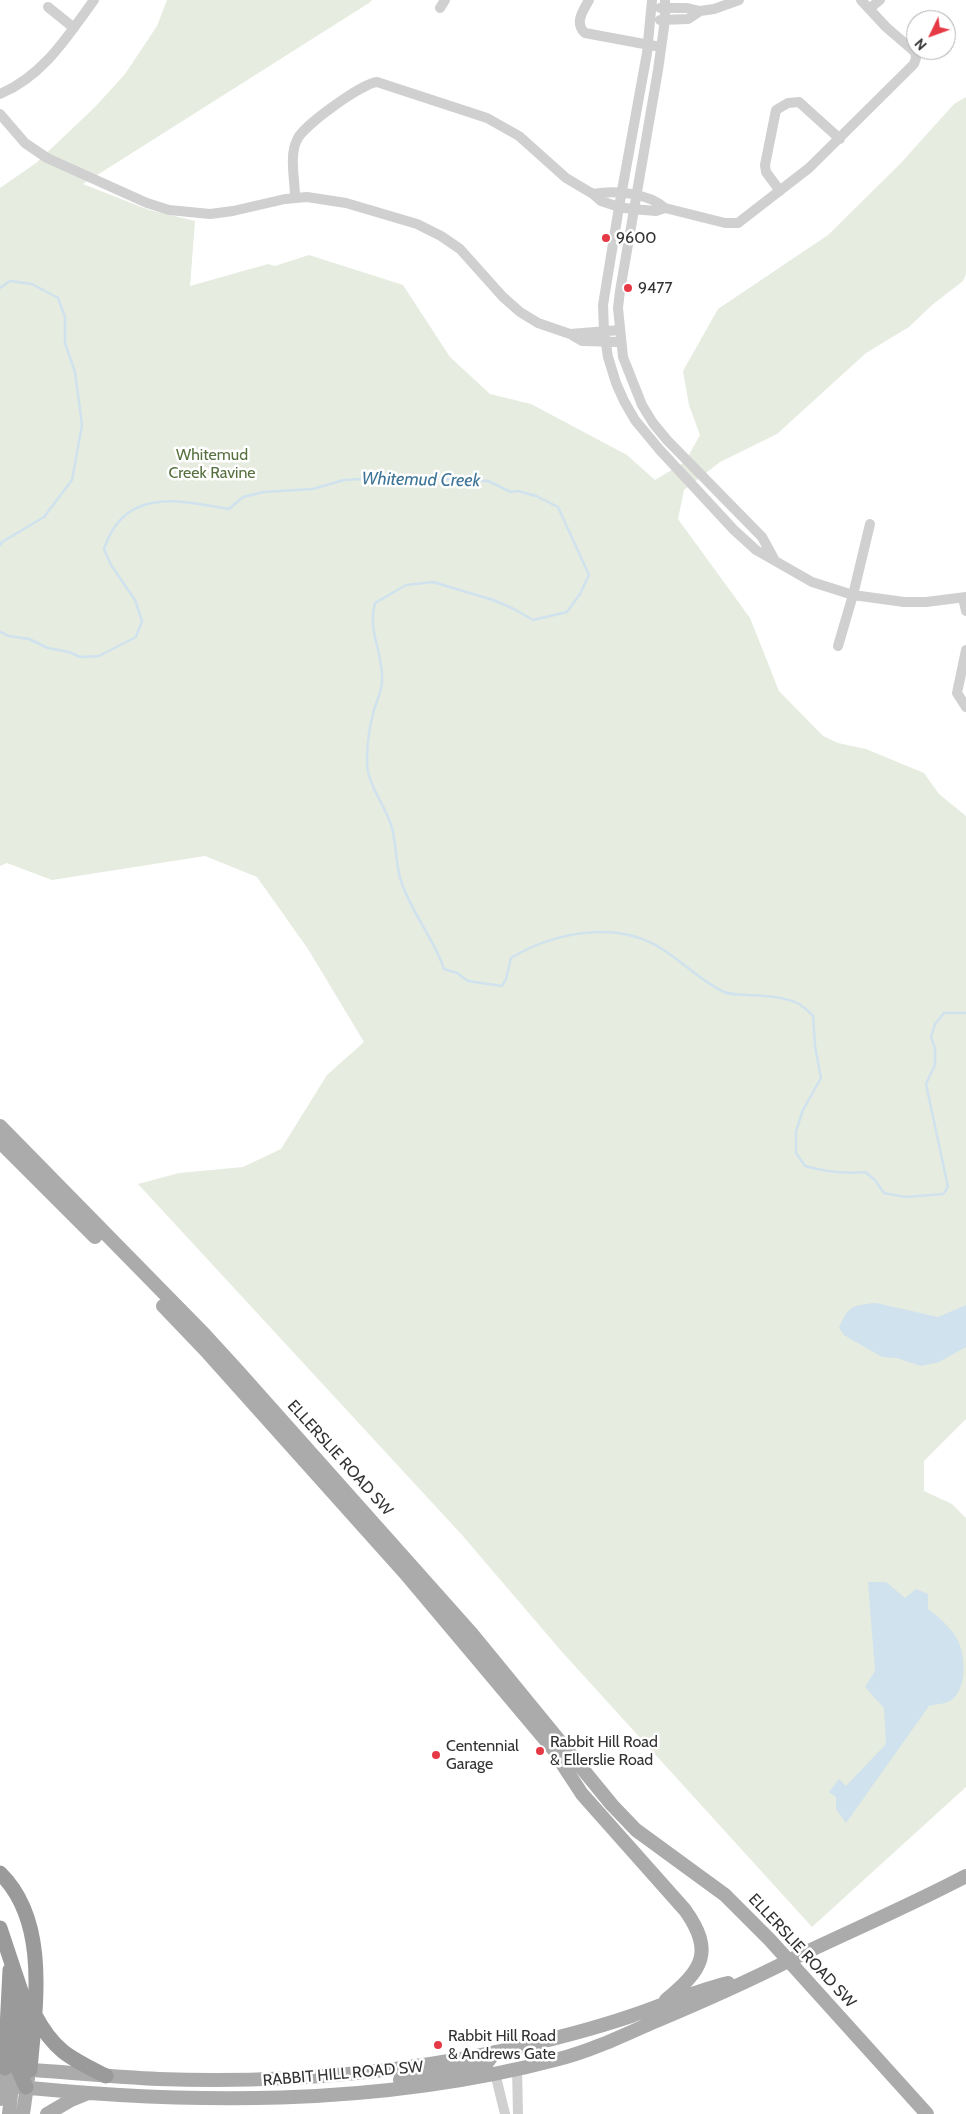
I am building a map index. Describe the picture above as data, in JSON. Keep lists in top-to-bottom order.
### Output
{
  "streets": {
    "main road": ["ELLERSLIE ROAD SW", "RABBIT HILL ROAD SW"]
  },
  "crossings": [
    ["ELLERSLIE ROAD SW", "RABBIT HILL ROAD SW"]
  ],
  "water": ["Whitemud Creek"],
  "parks": ["Whitemud Creek Ravine"],
  "places": [
    "9600",
    "9477",
    "Rabbit Hill Road & Ellerslie Road",
    "Centennial Garage",
    "Rabbit Hill Road & Andrews Gate"
  ],
  "north": "bottom left"
}
